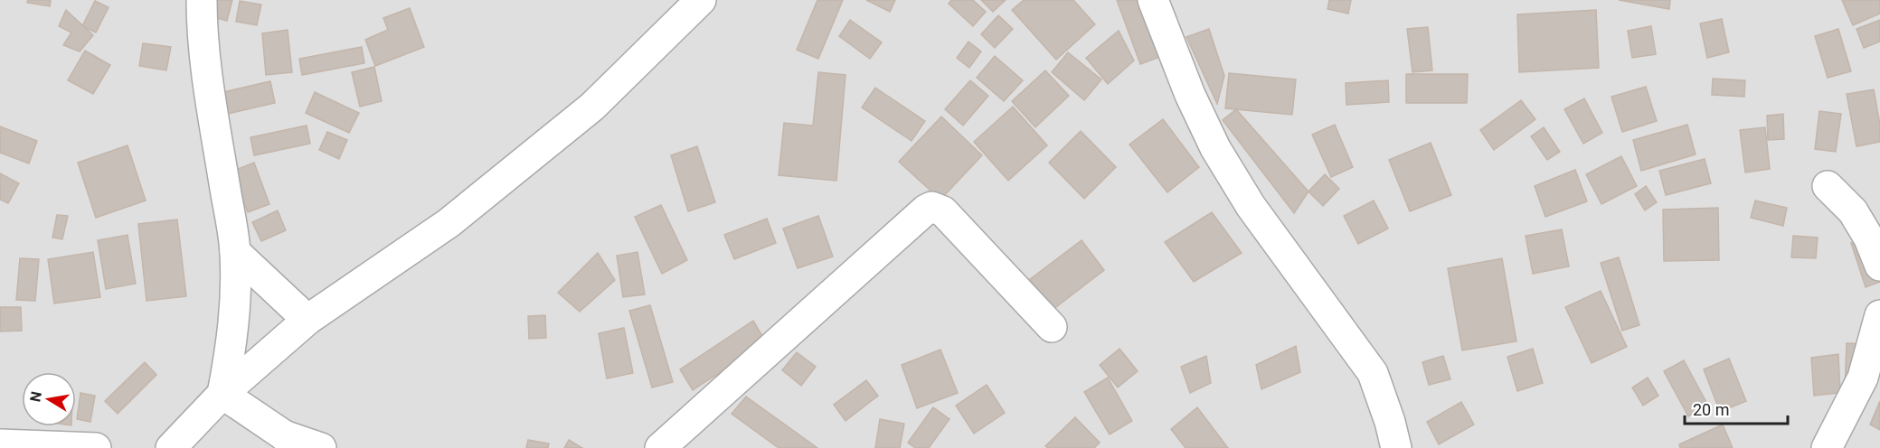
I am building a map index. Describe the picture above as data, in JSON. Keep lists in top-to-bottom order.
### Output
{
  "scale_bar": "20 m",
  "north": "left"
}
